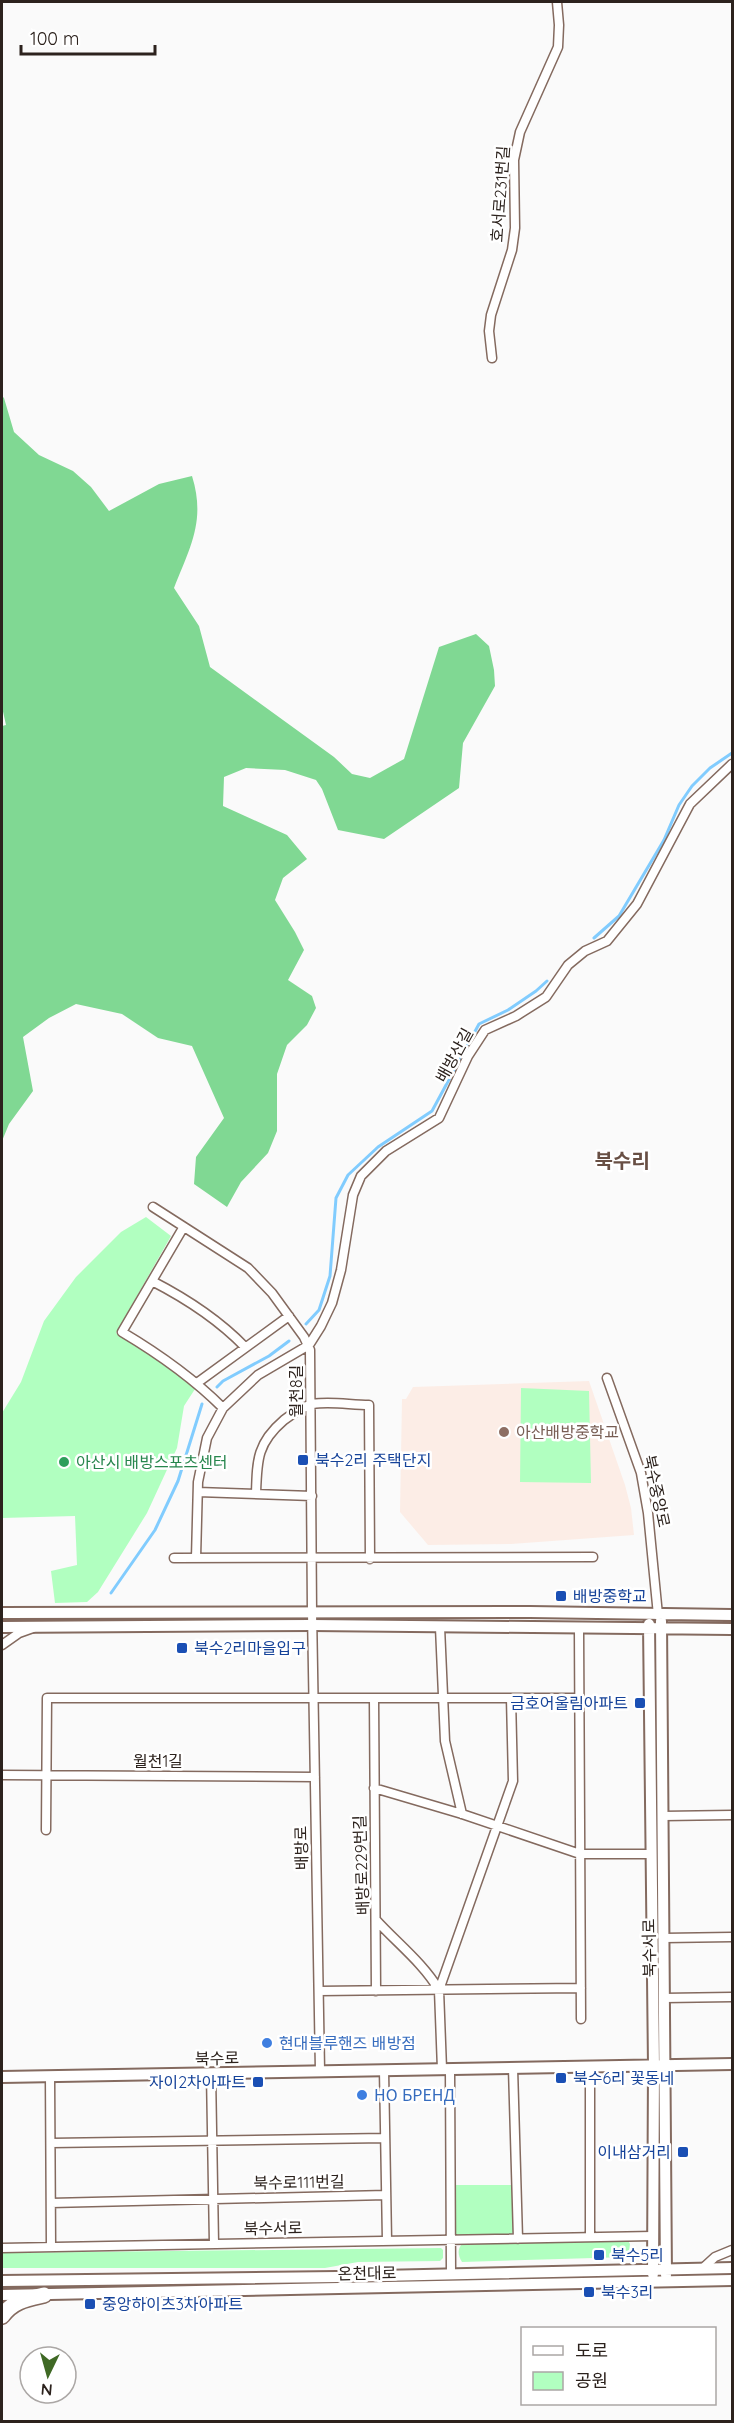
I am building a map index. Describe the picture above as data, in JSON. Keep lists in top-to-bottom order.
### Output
{
  "streets": {
    "street": [
      "호서로231번길",
      "배방산길",
      "월천8길",
      "북수중앙로",
      "월천1길",
      "배방로",
      "배방로229번길",
      "북수서로",
      "북수로",
      "북수로111번길",
      "온천대로"
    ]
  },
  "crossings": [
    ["배방산길", "월천8길"],
    ["월천8길", "배방로"],
    ["북수중앙로", "북수서로"],
    ["월천1길", "배방로"],
    ["배방로", "북수로"],
    ["북수서로", "북수로"],
    ["북수서로", "온천대로"]
  ],
  "districts": ["북수리"],
  "places": {
    "other": [
      "아산배방중학교",
      "아산시 배방스포츠센터",
      "현대블루핸즈 배방점",
      "НО БРЕНД"
    ],
    "transit": [
      "북수2리 주택단지",
      "배방중학교",
      "북수2리마을입구",
      "금호어울림아파트",
      "북수6리 꽃동네",
      "자이2차아파트",
      "이내삼거리",
      "북수5리",
      "북수3리",
      "중앙하이츠3차아파트"
    ]
  },
  "legend": ["도로", "공원"],
  "scale_bar": "100 m",
  "north": "bottom"
}
